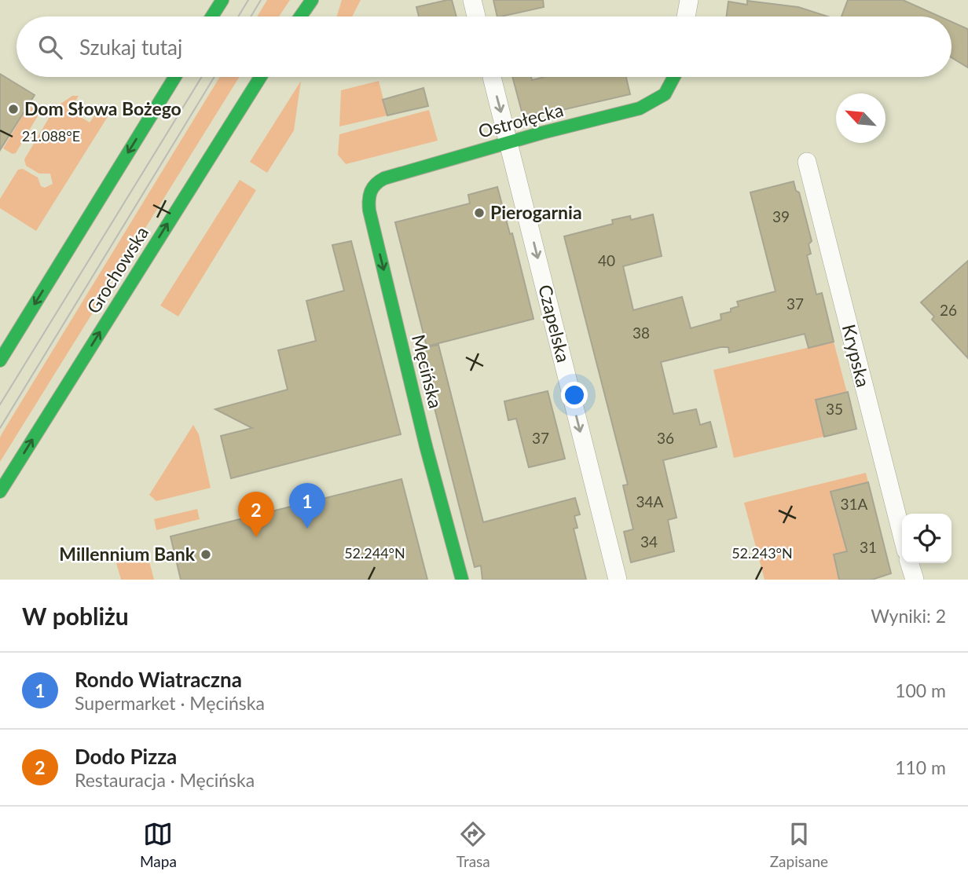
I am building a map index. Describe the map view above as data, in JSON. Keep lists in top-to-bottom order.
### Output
{
  "streets": {
    "main road": ["Ostrołęcka", "Grochowska", "Męcińska"],
    "street": ["Czapelska", "Krypska"]
  },
  "crossings": [
    ["Ostrołęcka", "Czapelska"],
    ["Ostrołęcka", "Męcińska"]
  ],
  "one_way": ["Czapelska", "Męcińska"],
  "places": ["Dom Słowa Bożego", "Pierogarnia", "Millennium Bank"],
  "house_numbers": [
    "39",
    "40",
    "37",
    "26",
    "38",
    "35",
    "37",
    "36",
    "34A",
    "31A",
    "34",
    "31"
  ],
  "north": "top left",
  "page": {
    "search": "Szukaj tutaj",
    "pins": ["1", "2"],
    "heading": ["W pobliżu", "Wyniki: 2"],
    "list": [
      {
        "mark": "1",
        "name": "Rondo Wiatraczna",
        "note": "Supermarket · Męcińska",
        "value": "100 m"
      },
      {
        "mark": "2",
        "name": "Dodo Pizza",
        "note": "Restauracja · Męcińska",
        "value": "110 m"
      }
    ],
    "nav": ["Mapa", "Trasa", "Zapisane"]
  },
  "coordinates": ["21.088°E", "52.244°N", "52.243°N"]
}
